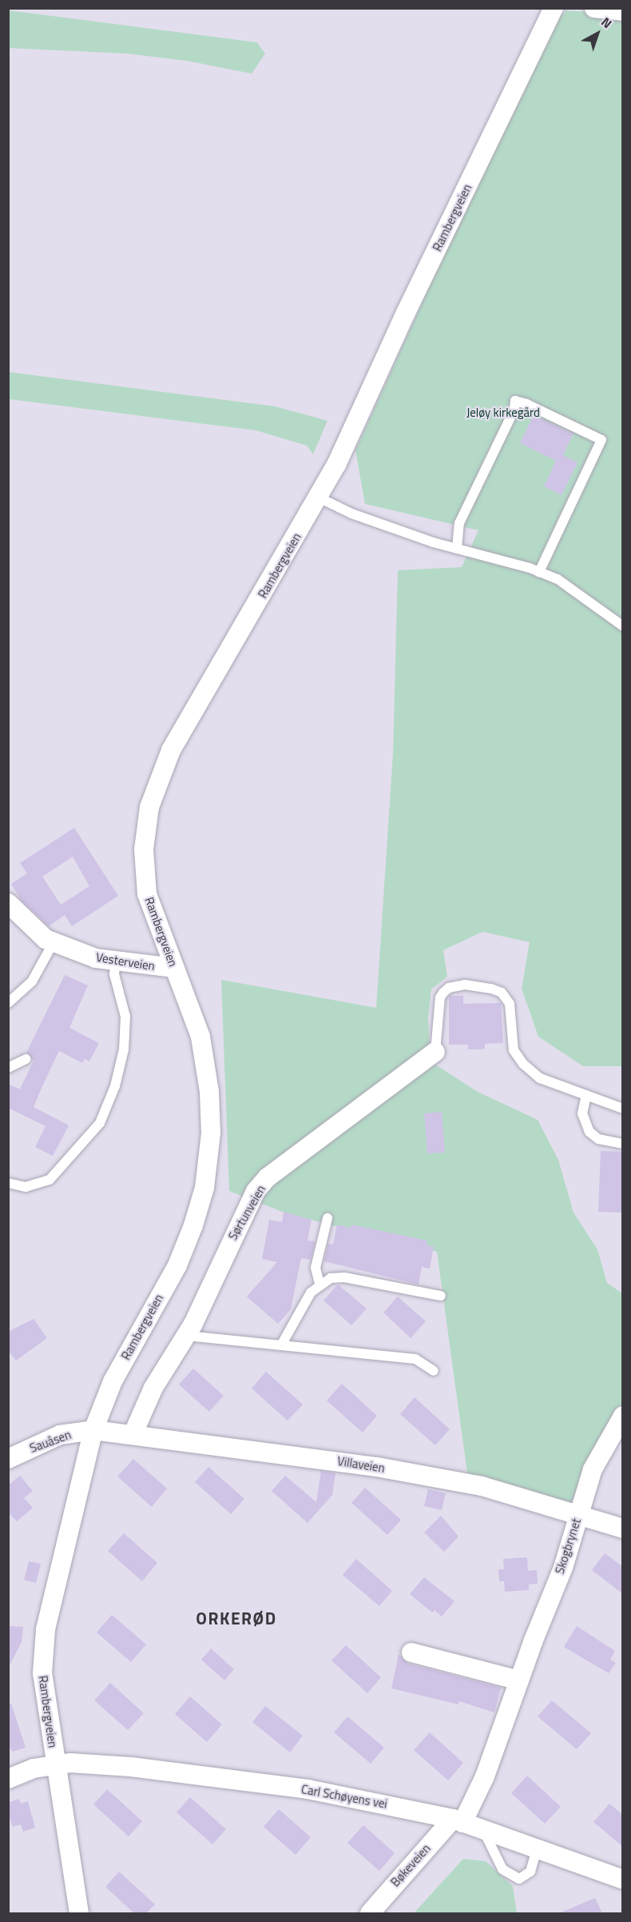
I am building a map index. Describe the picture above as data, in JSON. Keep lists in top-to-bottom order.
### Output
{
  "streets": {
    "street": [
      "Rambergveien",
      "Vesterveien",
      "Sørtunveien",
      "Sauåsen",
      "Villaveien",
      "Skogbrynet",
      "Carl Schøyens vei",
      "Bøkeveien"
    ]
  },
  "crossings": [
    ["Rambergveien", "Vesterveien"],
    ["Rambergveien", "Sauåsen"],
    ["Rambergveien", "Villaveien"],
    ["Rambergveien", "Carl Schøyens vei"],
    ["Sørtunveien", "Villaveien"],
    ["Sauåsen", "Villaveien"],
    ["Villaveien", "Skogbrynet"],
    ["Skogbrynet", "Carl Schøyens vei"],
    ["Skogbrynet", "Bøkeveien"],
    ["Carl Schøyens vei", "Bøkeveien"]
  ],
  "districts": ["ORKERØD"],
  "parks": ["Jeløy kirkegård"],
  "north": "top right"
}
